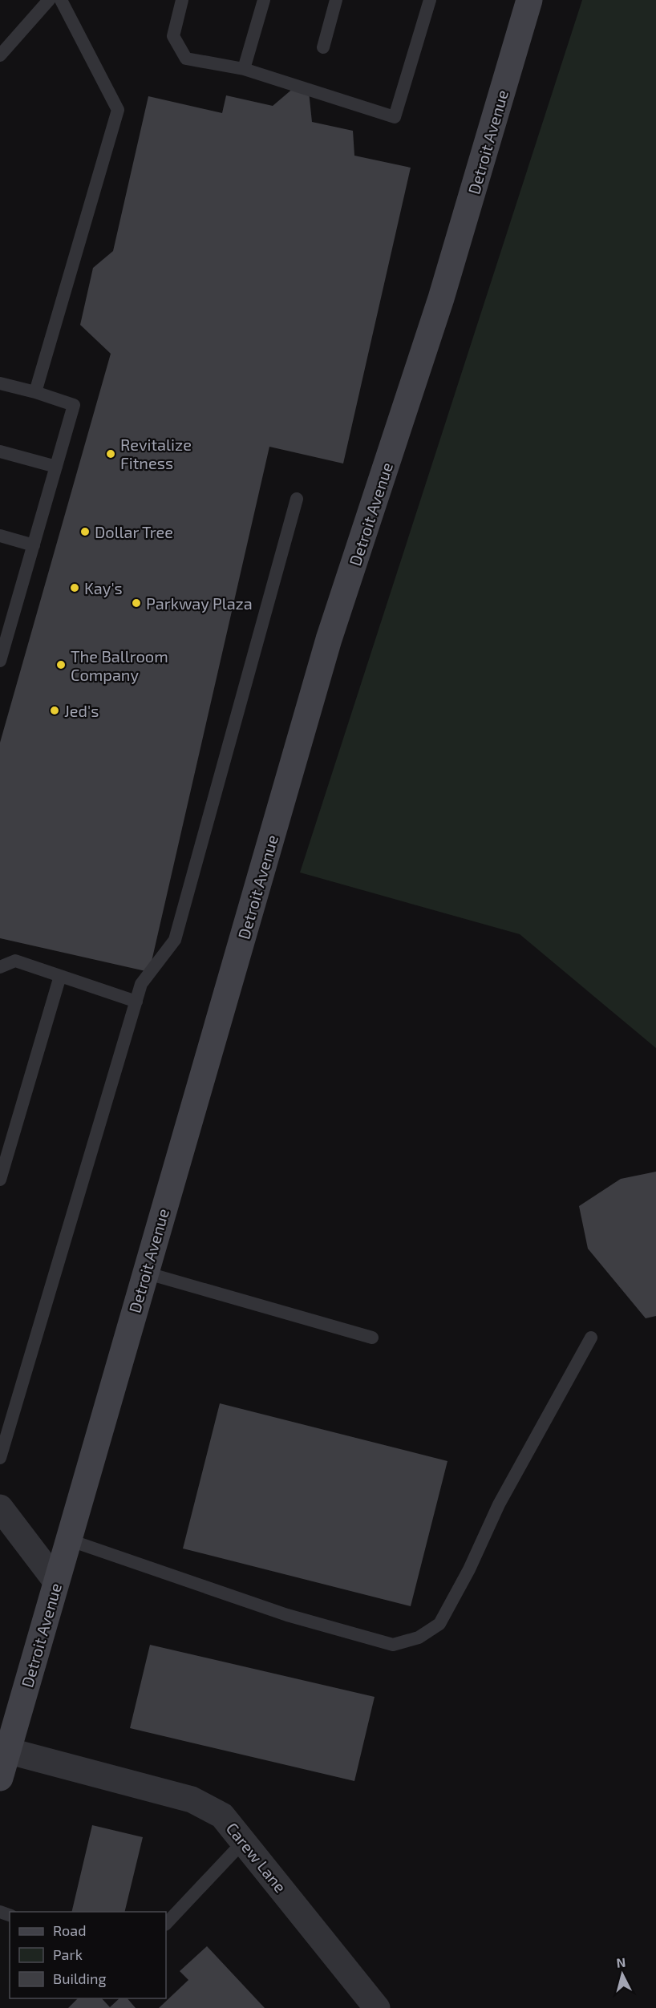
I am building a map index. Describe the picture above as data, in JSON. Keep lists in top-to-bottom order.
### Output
{
  "streets": {
    "street": ["Detroit Avenue", "Carew Lane"]
  },
  "crossings": [
    ["Detroit Avenue", "Carew Lane"]
  ],
  "places": [
    "Revitalize Fitness",
    "Dollar Tree",
    "Kay's",
    "Parkway Plaza",
    "The Ballroom Company",
    "Jed's"
  ],
  "legend": ["Road", "Park", "Building"],
  "north": "top"
}
